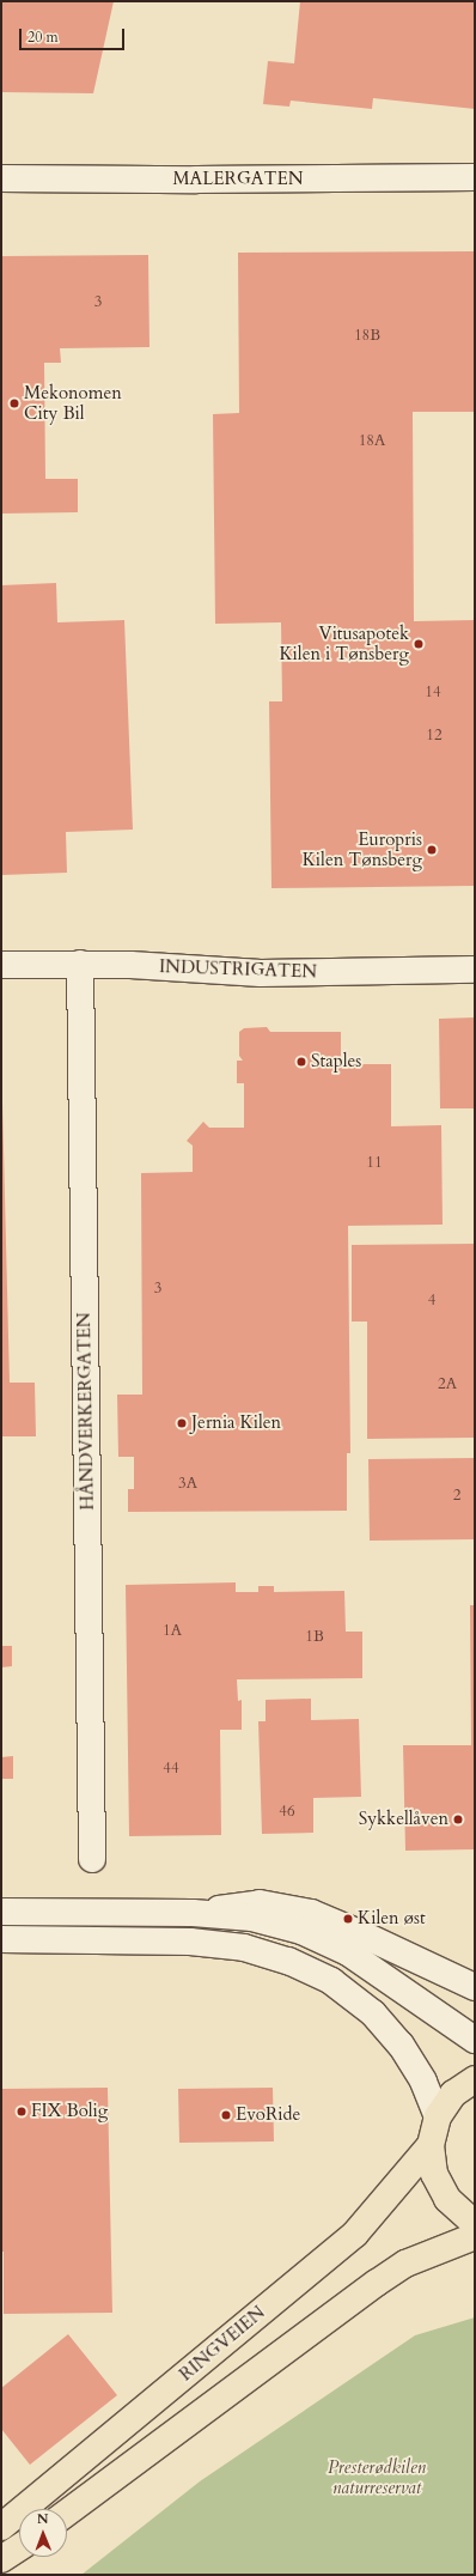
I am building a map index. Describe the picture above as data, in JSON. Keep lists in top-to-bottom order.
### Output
{
  "streets": {
    "main road": ["RINGVEIEN"],
    "street": ["MALERGATEN", "INDUSTRIGATEN", "HÅNDVERKERGATEN"]
  },
  "crossings": [
    ["INDUSTRIGATEN", "HÅNDVERKERGATEN"]
  ],
  "parks": ["Presterødkilen naturreservat"],
  "places": [
    "Mekonomen City Bil",
    "Vitusapotek Kilen i Tønsberg",
    "Europris Kilen Tønsberg",
    "Staples",
    "Jernia Kilen",
    "Sykkellåven",
    "Kilen øst",
    "FIX Bolig",
    "EvoRide"
  ],
  "house_numbers": [
    "3",
    "18B",
    "18A",
    "14",
    "12",
    "11",
    "3",
    "4",
    "2A",
    "3A",
    "2",
    "1A",
    "1B",
    "44",
    "46"
  ],
  "scale_bar": "20 m",
  "north": "top"
}
